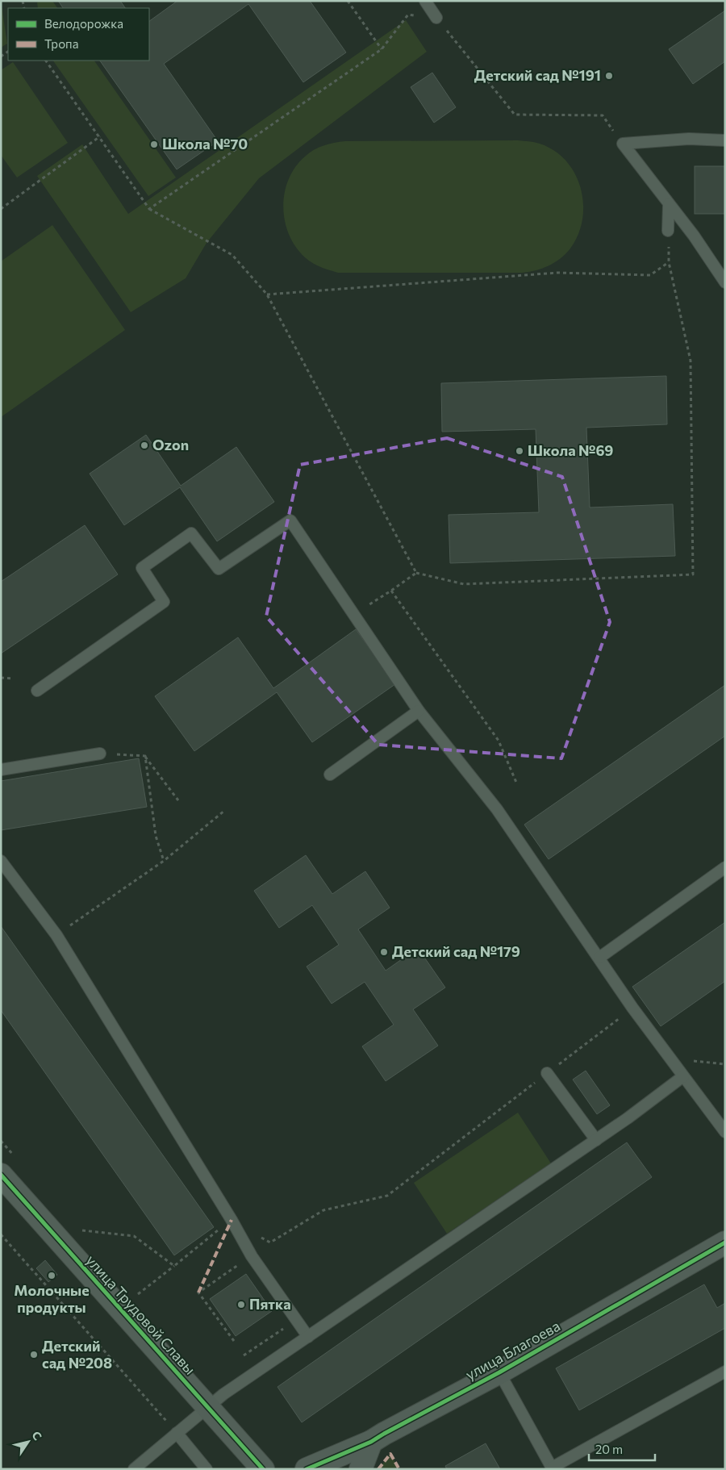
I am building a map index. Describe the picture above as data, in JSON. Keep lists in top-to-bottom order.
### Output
{
  "streets": {
    "street": ["улица Трудовой Славы", "улица Благоева"]
  },
  "places": [
    "Детский сад №191",
    "Школа №70",
    "Ozon",
    "Школа №69",
    "Детский сад №179",
    "Молочные продукты",
    "Пятка",
    "Детский сад №208"
  ],
  "legend": ["Велодорожка", "Тропа"],
  "scale_bar": "20 m",
  "north": "top right"
}
